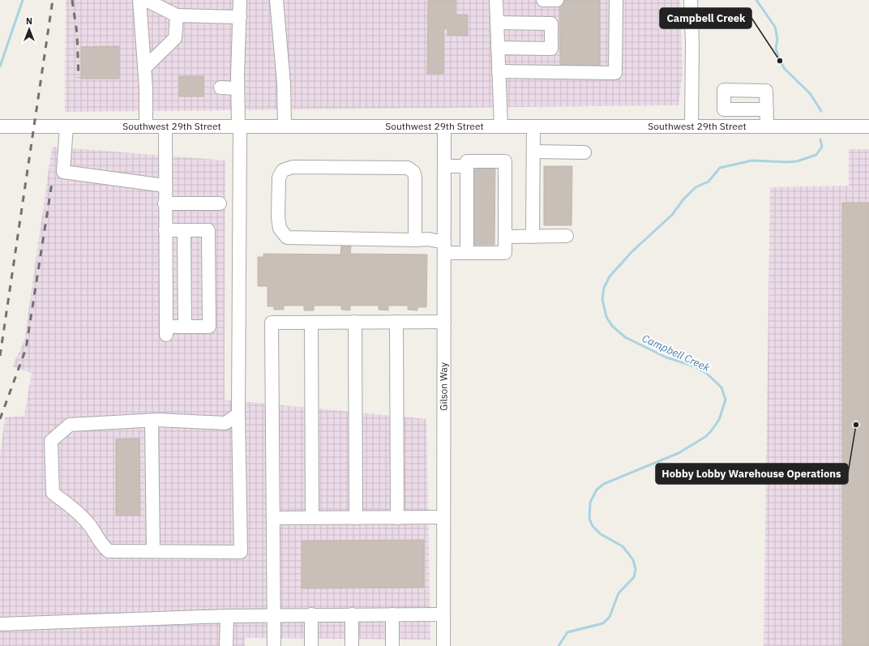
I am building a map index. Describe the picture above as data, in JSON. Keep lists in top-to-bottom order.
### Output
{
  "streets": {
    "street": ["Southwest 29th Street", "Gilson Way"]
  },
  "crossings": [
    ["Southwest 29th Street", "Gilson Way"]
  ],
  "water": ["Campbell Creek"],
  "places": ["Campbell Creek", "Hobby Lobby Warehouse Operations"],
  "north": "top"
}
